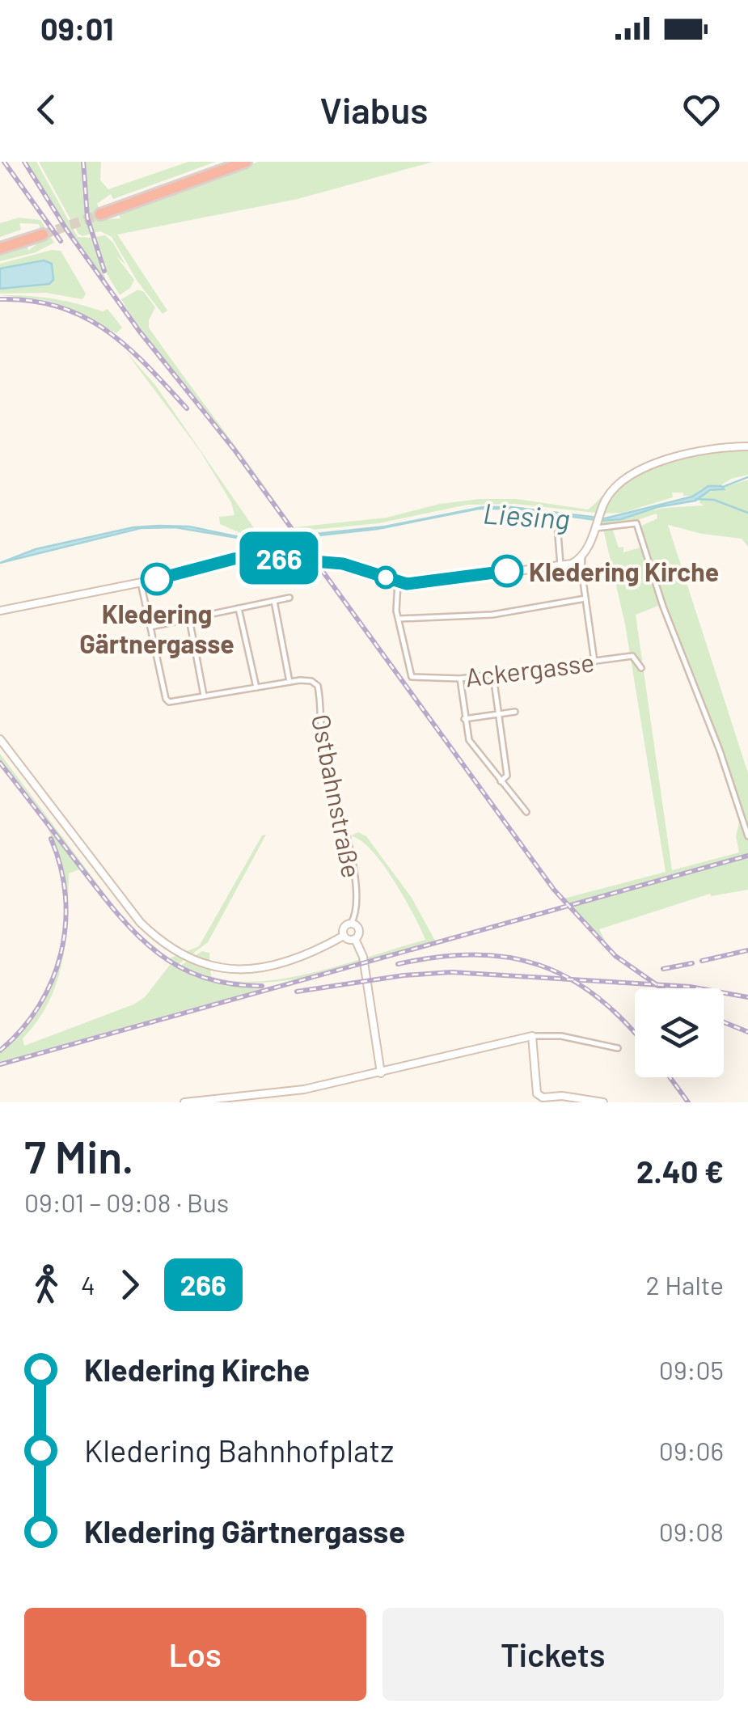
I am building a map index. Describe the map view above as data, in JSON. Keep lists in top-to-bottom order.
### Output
{
  "streets": {
    "street": ["Ackergasse", "Ostbahnstraße"]
  },
  "water": ["Liesing"],
  "places": ["Kledering Kirche", "Kledering Gärtnergasse"],
  "lines": ["bus line 266"],
  "page": {
    "status": "09:01",
    "header": "Viabus",
    "on_map": "266",
    "heading": ["7 Min.", "09:01 – 09:08 · Bus", "2.40 €"],
    "legs": ["4", "266", "2 Halte"],
    "list": [
      {
        "name": "Kledering Kirche",
        "value": "09:05"
      },
      {
        "name": "Kledering Bahnhofplatz",
        "value": "09:06"
      },
      {
        "name": "Kledering Gärtnergasse",
        "value": "09:08"
      }
    ],
    "buttons": ["Los", "Tickets"]
  }
}
